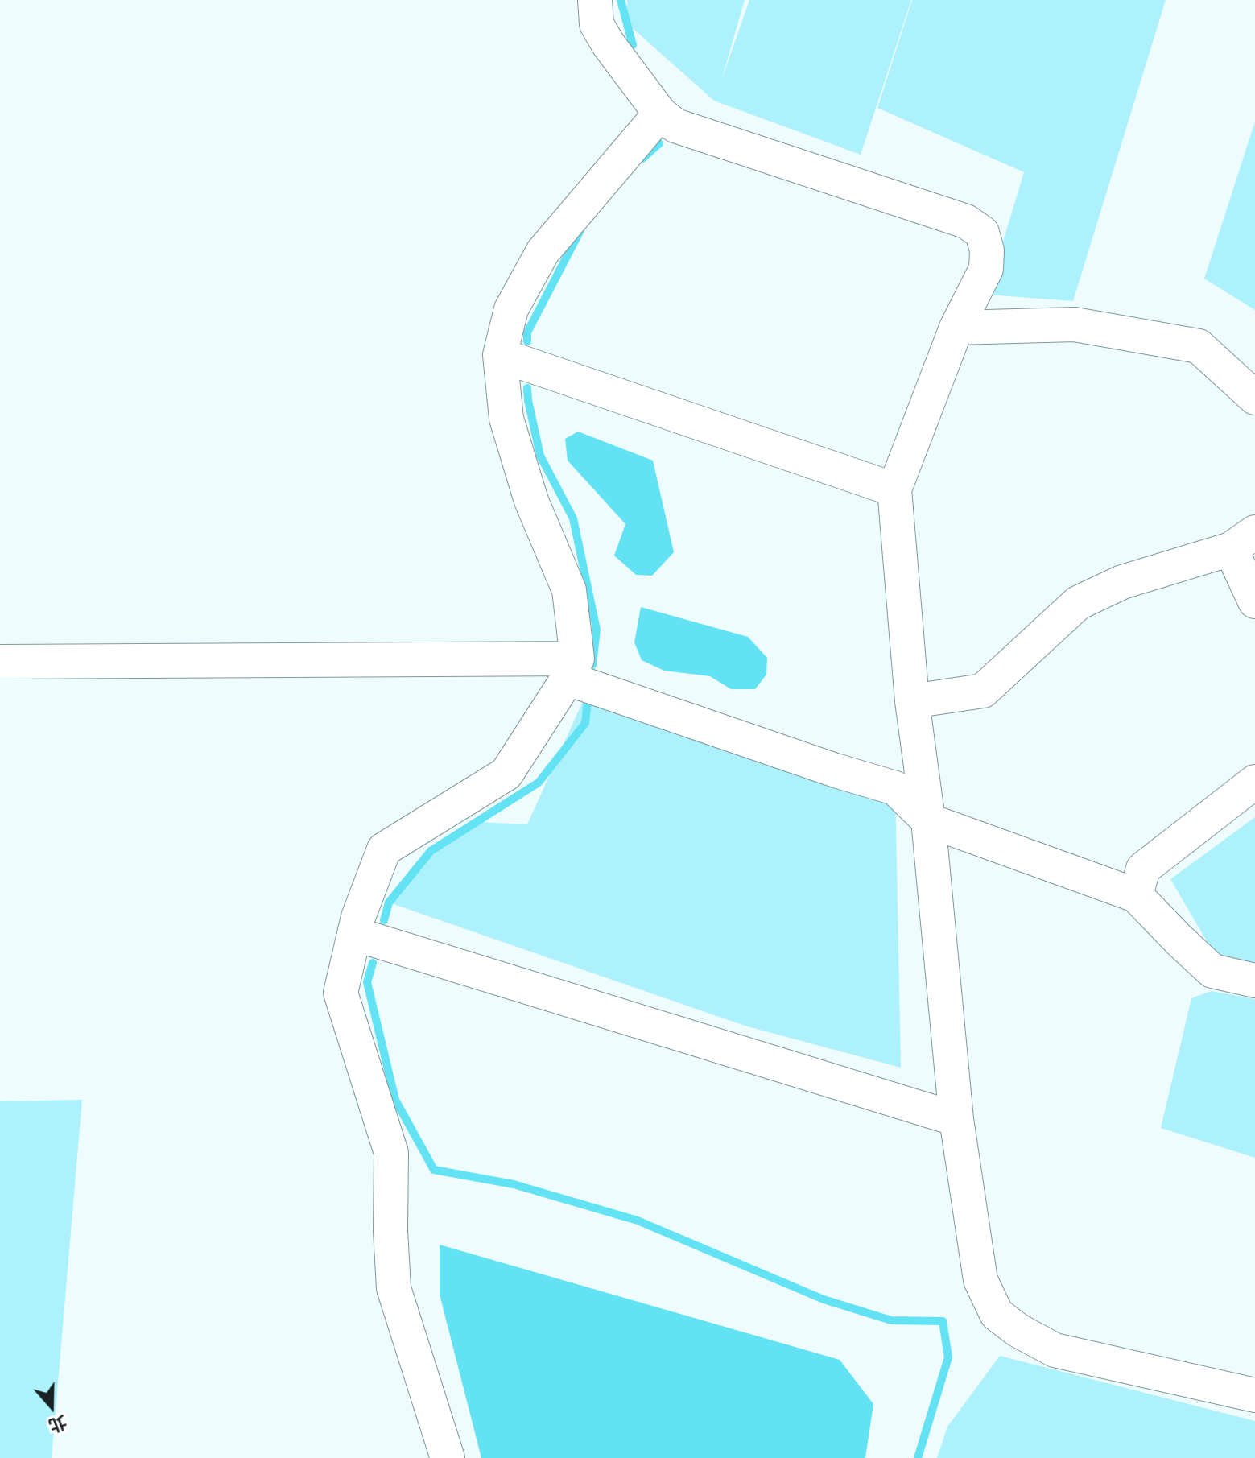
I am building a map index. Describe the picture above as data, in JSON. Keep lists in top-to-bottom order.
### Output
{
  "north": "bottom"
}
